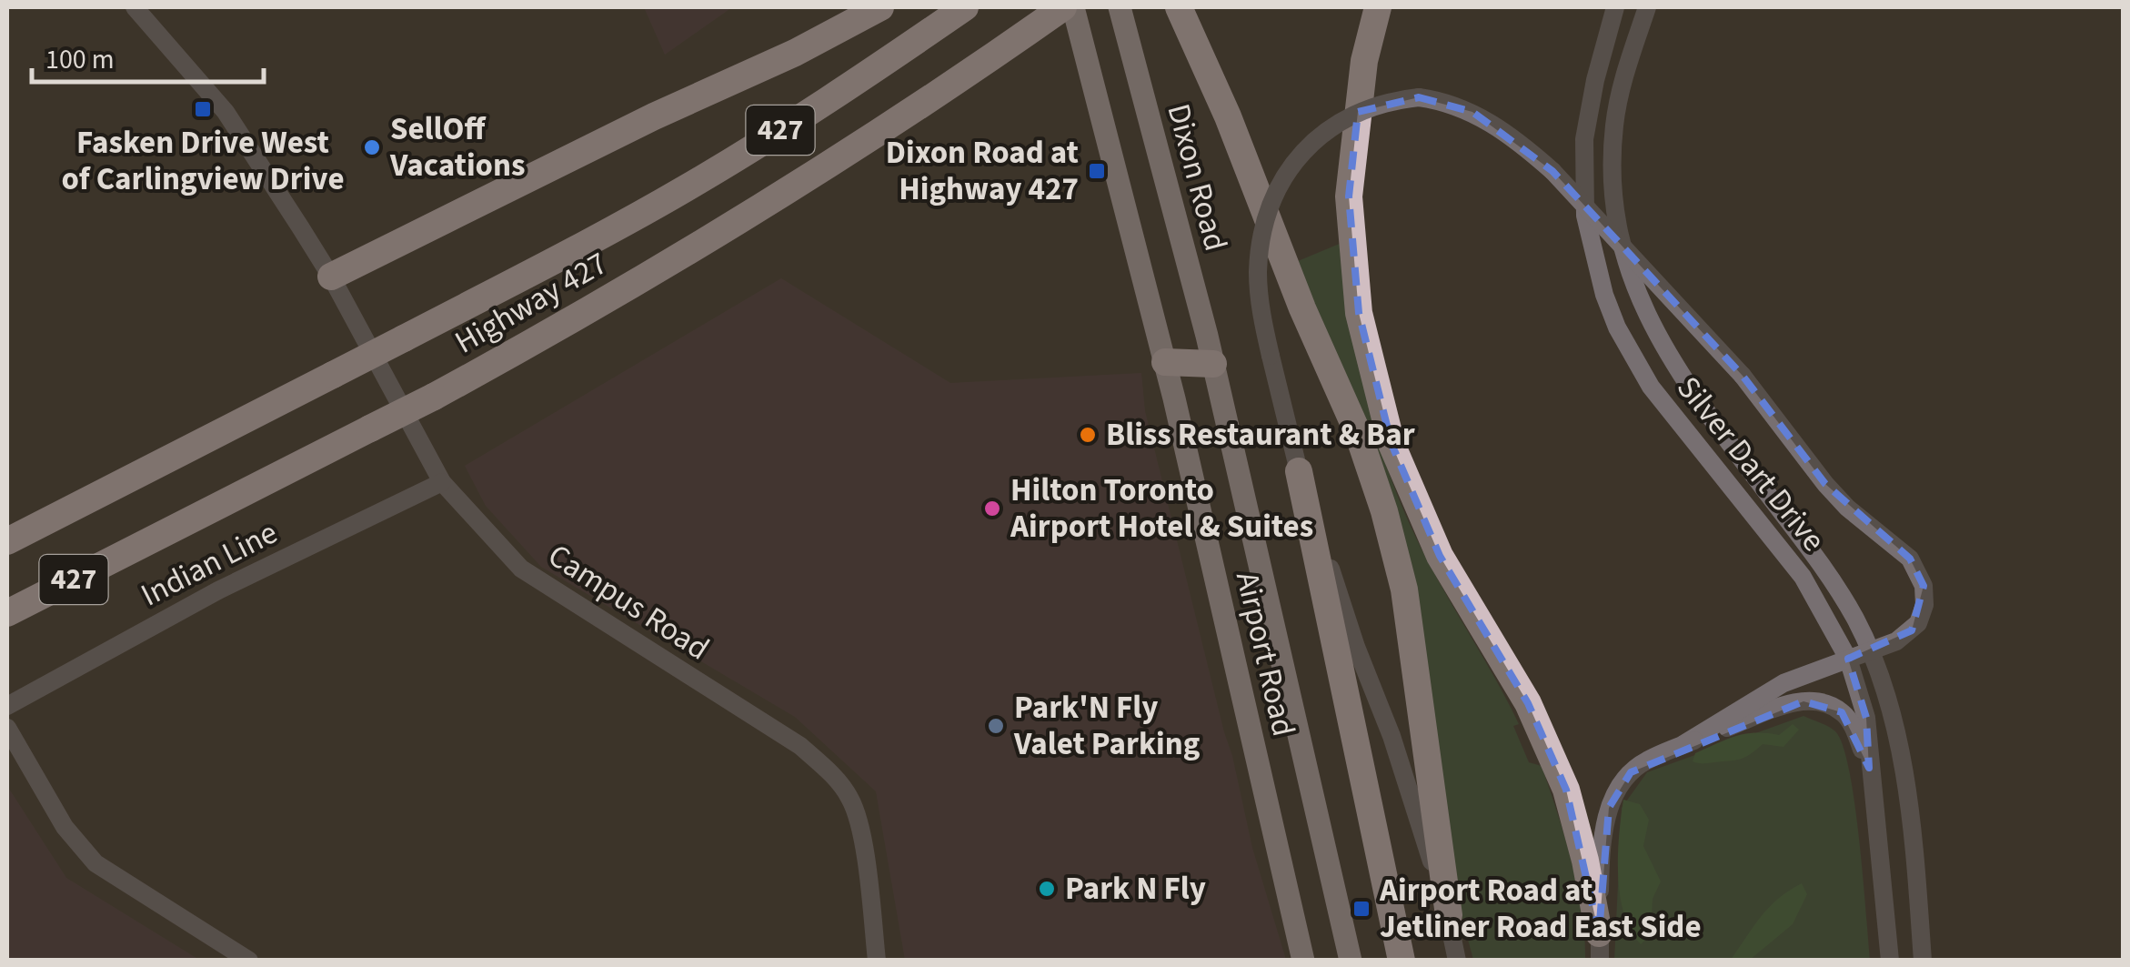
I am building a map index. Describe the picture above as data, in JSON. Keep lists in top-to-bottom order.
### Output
{
  "streets": {
    "highway": ["427", "Highway 427"],
    "main road": ["Dixon Road", "Airport Road"],
    "street": ["Silver Dart Drive", "Indian Line", "Campus Road"]
  },
  "crossings": [
    ["Dixon Road", "Airport Road"],
    ["Indian Line", "Campus Road"]
  ],
  "places": {
    "transit": ["Fasken Drive West of Carlingview Drive", "Dixon Road at Highway 427", "Airport Road at Jetliner Road East Side"],
    "other": [
      "SellOff Vacations",
      "Bliss Restaurant & Bar",
      "Hilton Toronto Airport Hotel & Suites",
      "Park'N Fly Valet Parking",
      "Park N Fly"
    ]
  },
  "scale_bar": "100 m"
}
